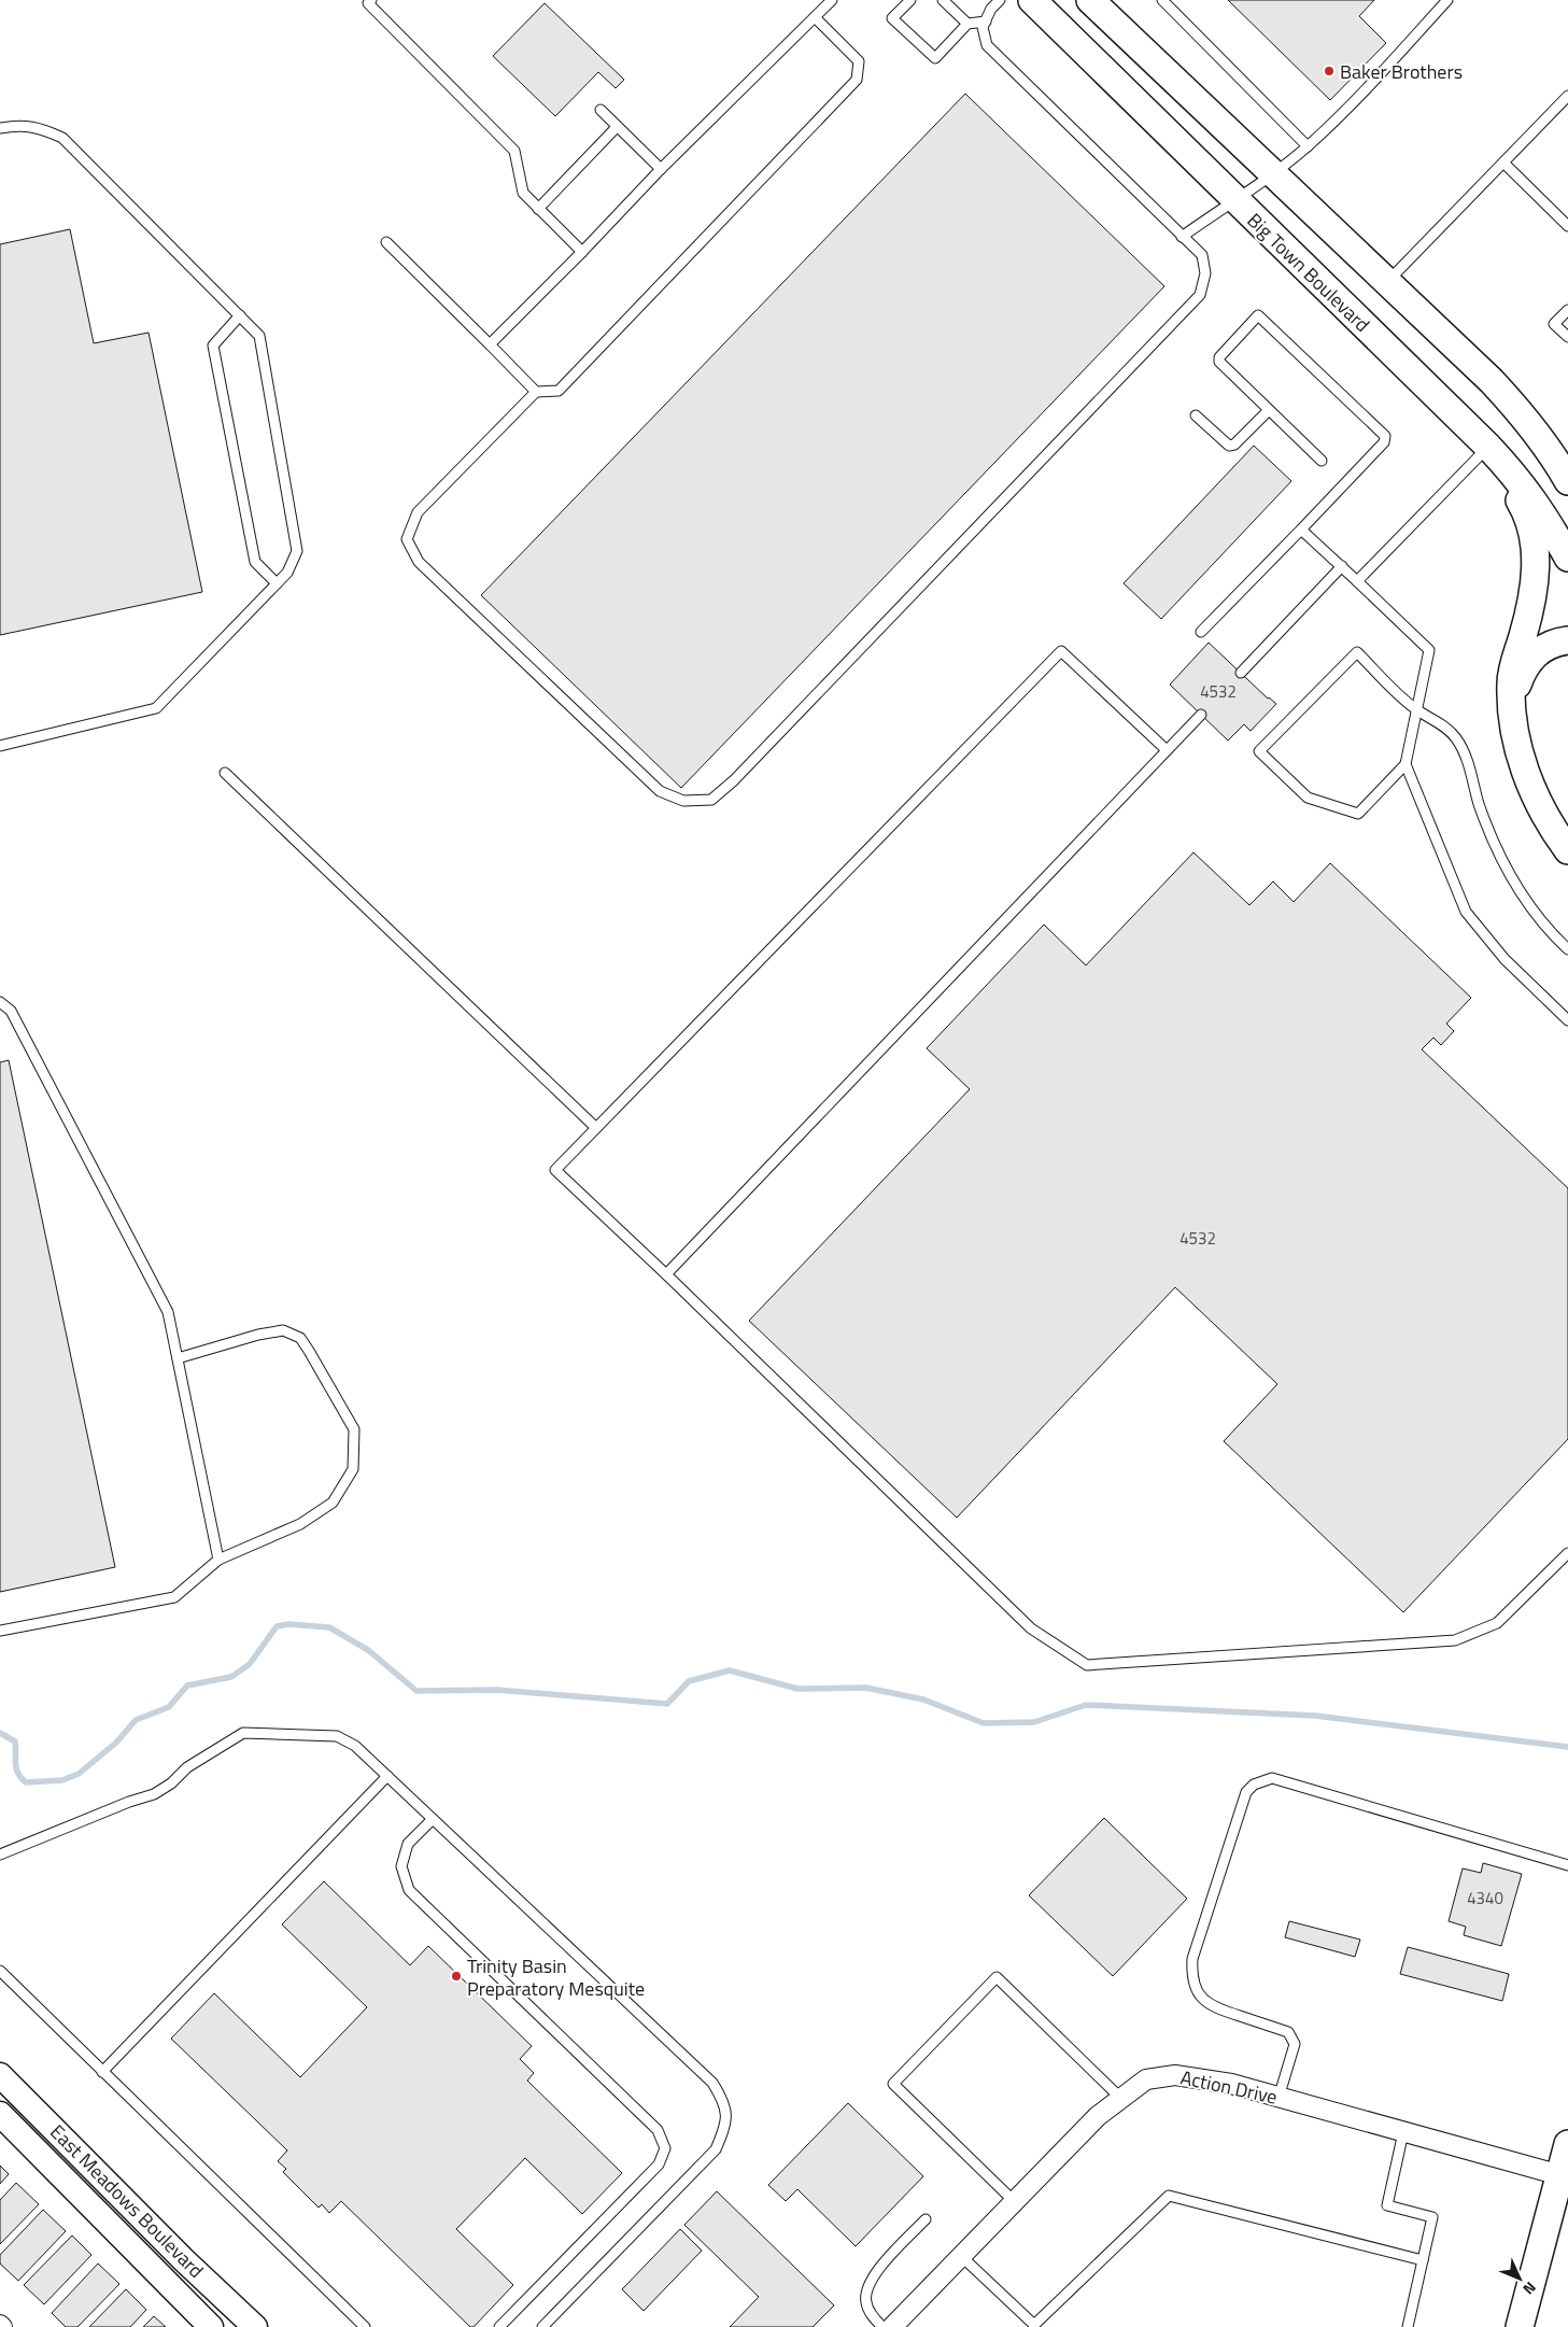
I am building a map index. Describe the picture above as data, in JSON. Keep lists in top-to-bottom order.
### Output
{
  "streets": {
    "main road": ["Big Town Boulevard"],
    "street": ["Action Drive", "East Meadows Boulevard"]
  },
  "places": ["Baker Brothers", "Trinity Basin Preparatory Mesquite"],
  "house_numbers": ["4532", "4532", "4340"],
  "north": "bottom right"
}
